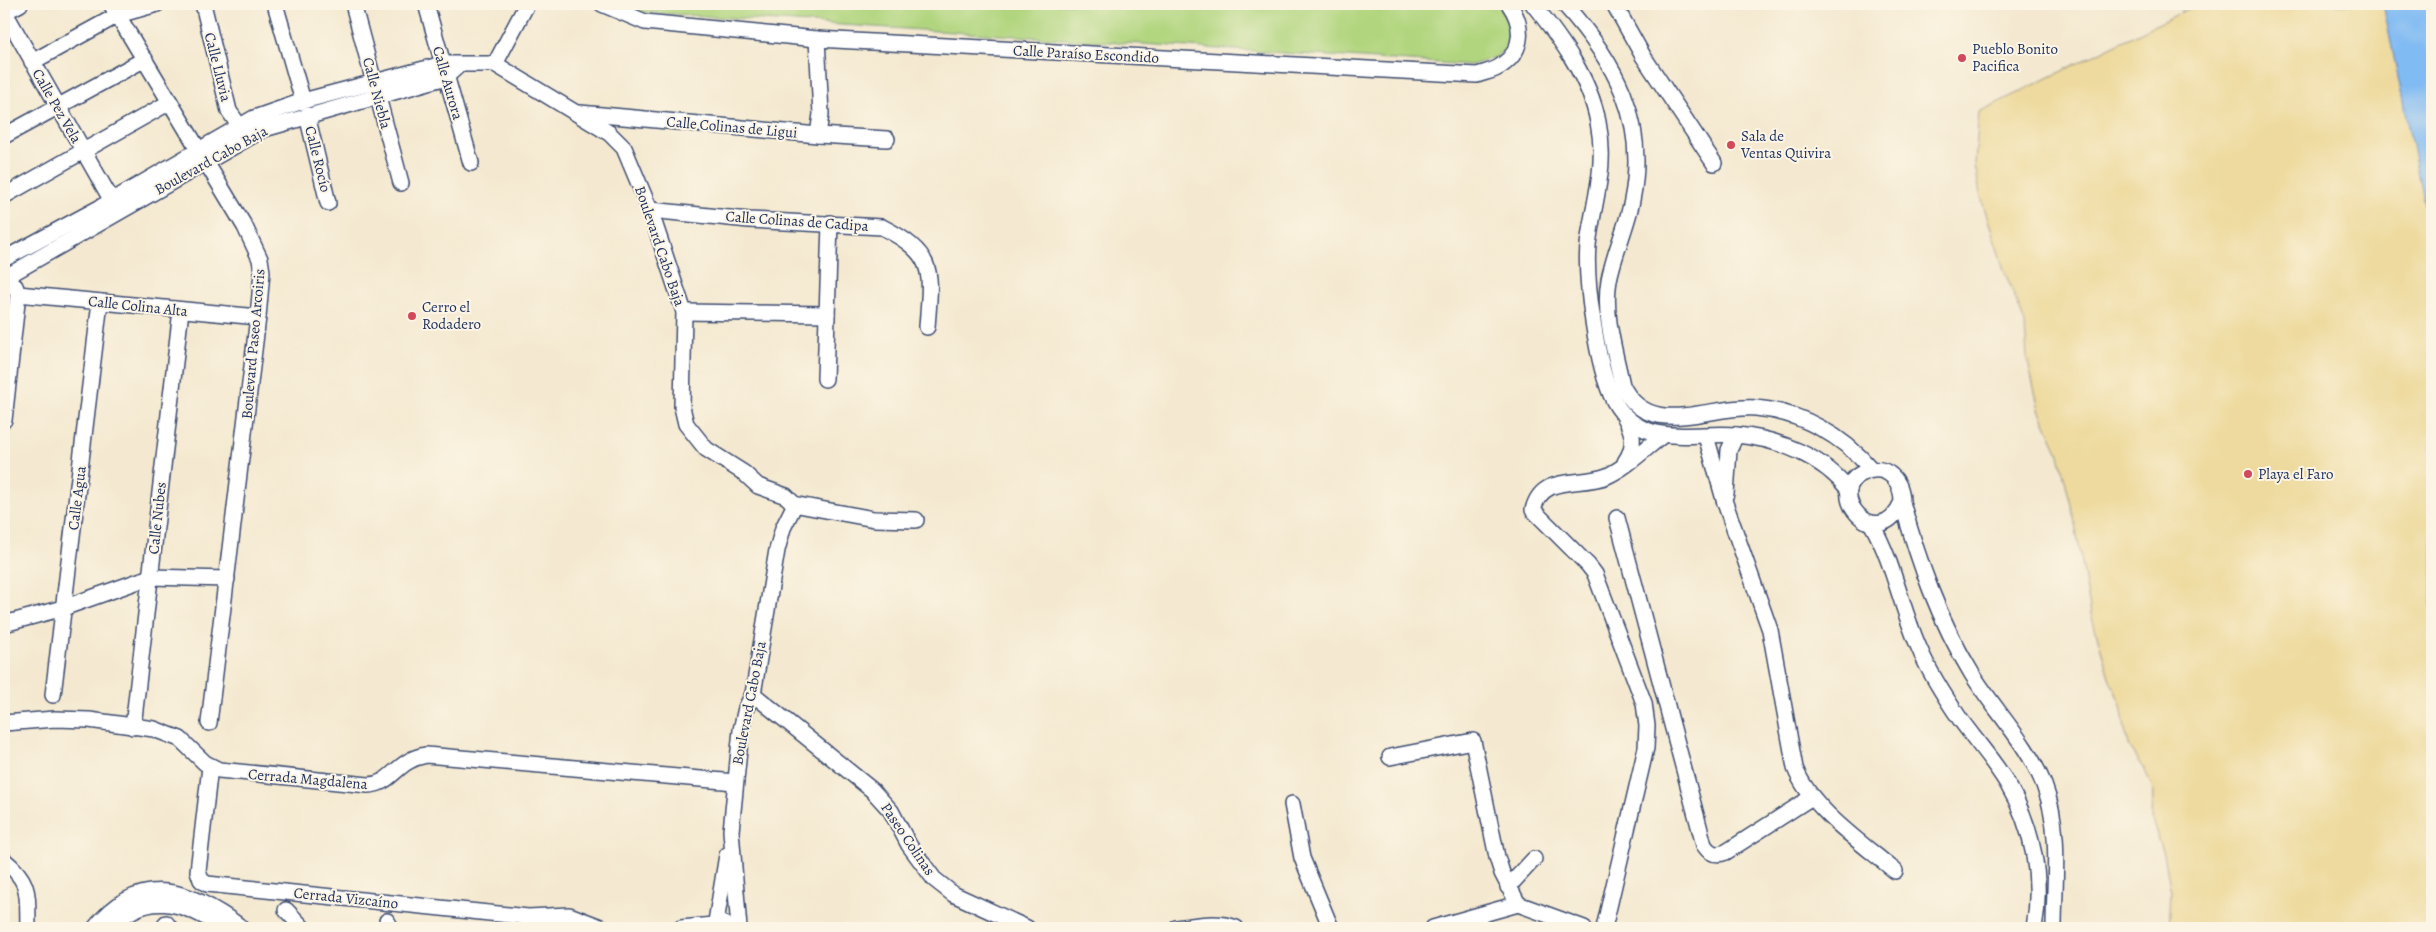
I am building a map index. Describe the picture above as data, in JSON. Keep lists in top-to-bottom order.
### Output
{
  "streets": {
    "street": [
      "Calle Paraíso Escondido",
      "Calle Lluvia",
      "Calle Aurora",
      "Calle Niebla",
      "Calle Pez Vela",
      "Calle Colinas de Ligui",
      "Calle Rocío",
      "Boulevard Cabo Baja",
      "Calle Colinas de Cadipa",
      "Calle Colina Alta",
      "Boulevard Paseo Arcoiris",
      "Calle Agua",
      "Calle Nubes",
      "Cerrada Magdalena",
      "Paseo Colinas",
      "Cerrada Vizcaíno"
    ]
  },
  "crossings": [
    ["Calle Lluvia", "Boulevard Cabo Baja"],
    ["Calle Aurora", "Boulevard Cabo Baja"],
    ["Calle Niebla", "Boulevard Cabo Baja"],
    ["Calle Pez Vela", "Boulevard Cabo Baja"],
    ["Calle Colinas de Ligui", "Boulevard Cabo Baja"],
    ["Calle Rocío", "Boulevard Cabo Baja"],
    ["Boulevard Cabo Baja", "Calle Colinas de Cadipa"],
    ["Boulevard Cabo Baja", "Boulevard Paseo Arcoiris"],
    ["Boulevard Cabo Baja", "Cerrada Magdalena"],
    ["Boulevard Cabo Baja", "Paseo Colinas"],
    ["Calle Colina Alta", "Boulevard Paseo Arcoiris"],
    ["Calle Colina Alta", "Calle Agua"],
    ["Calle Colina Alta", "Calle Nubes"],
    ["Cerrada Magdalena", "Cerrada Vizcaíno"]
  ],
  "places": [
    "Pueblo Bonito Pacifica",
    "Sala de Ventas Quivira",
    "Cerro el Rodadero",
    "Playa el Faro"
  ]
}
